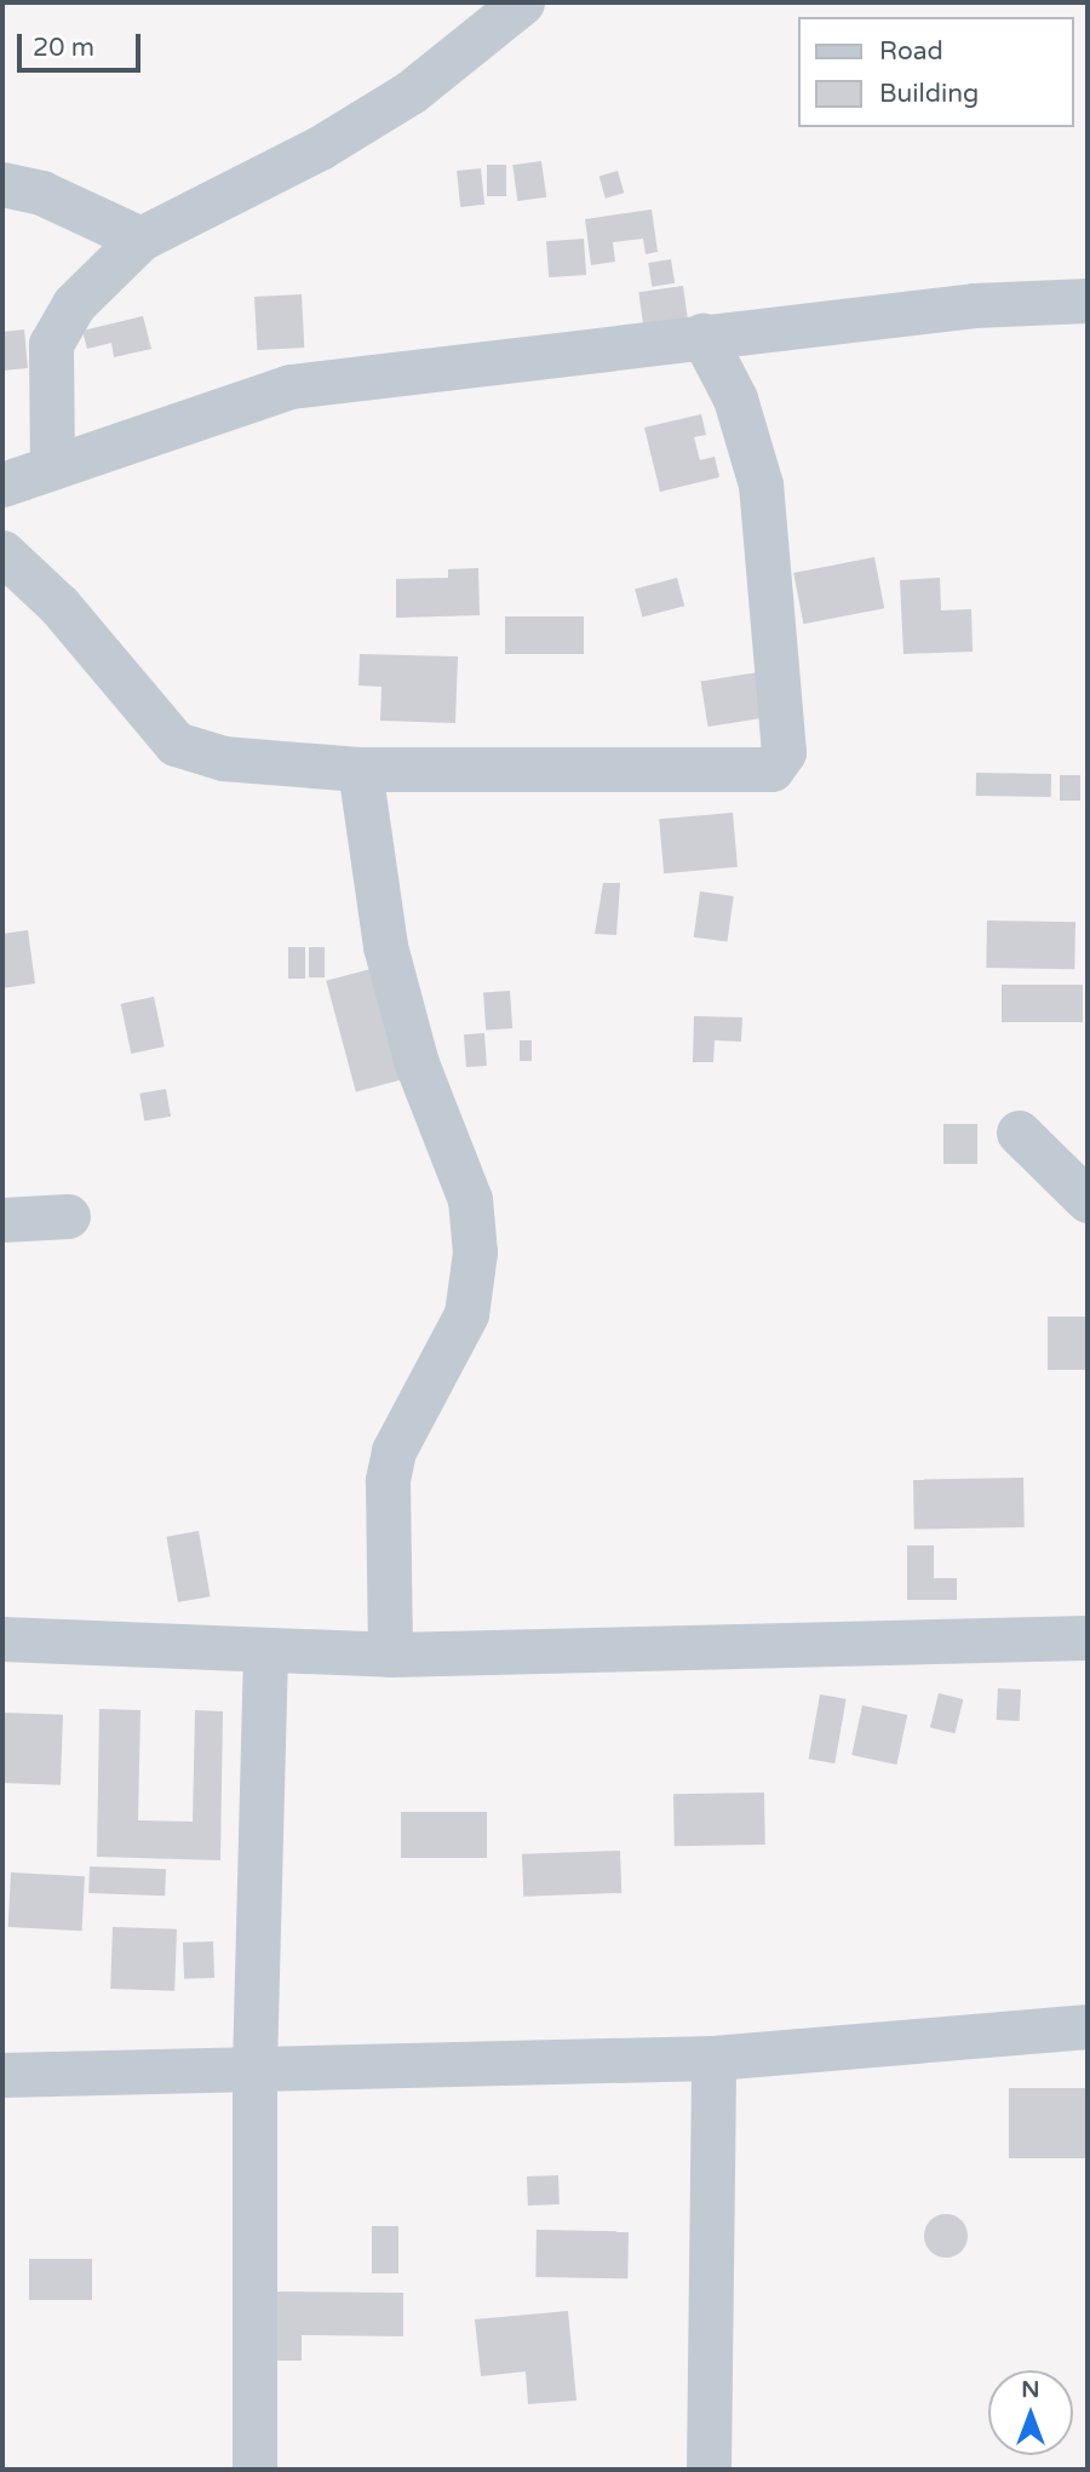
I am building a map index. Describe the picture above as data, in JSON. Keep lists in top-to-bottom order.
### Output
{
  "legend": ["Road", "Building"],
  "scale_bar": "20 m",
  "north": "top"
}
